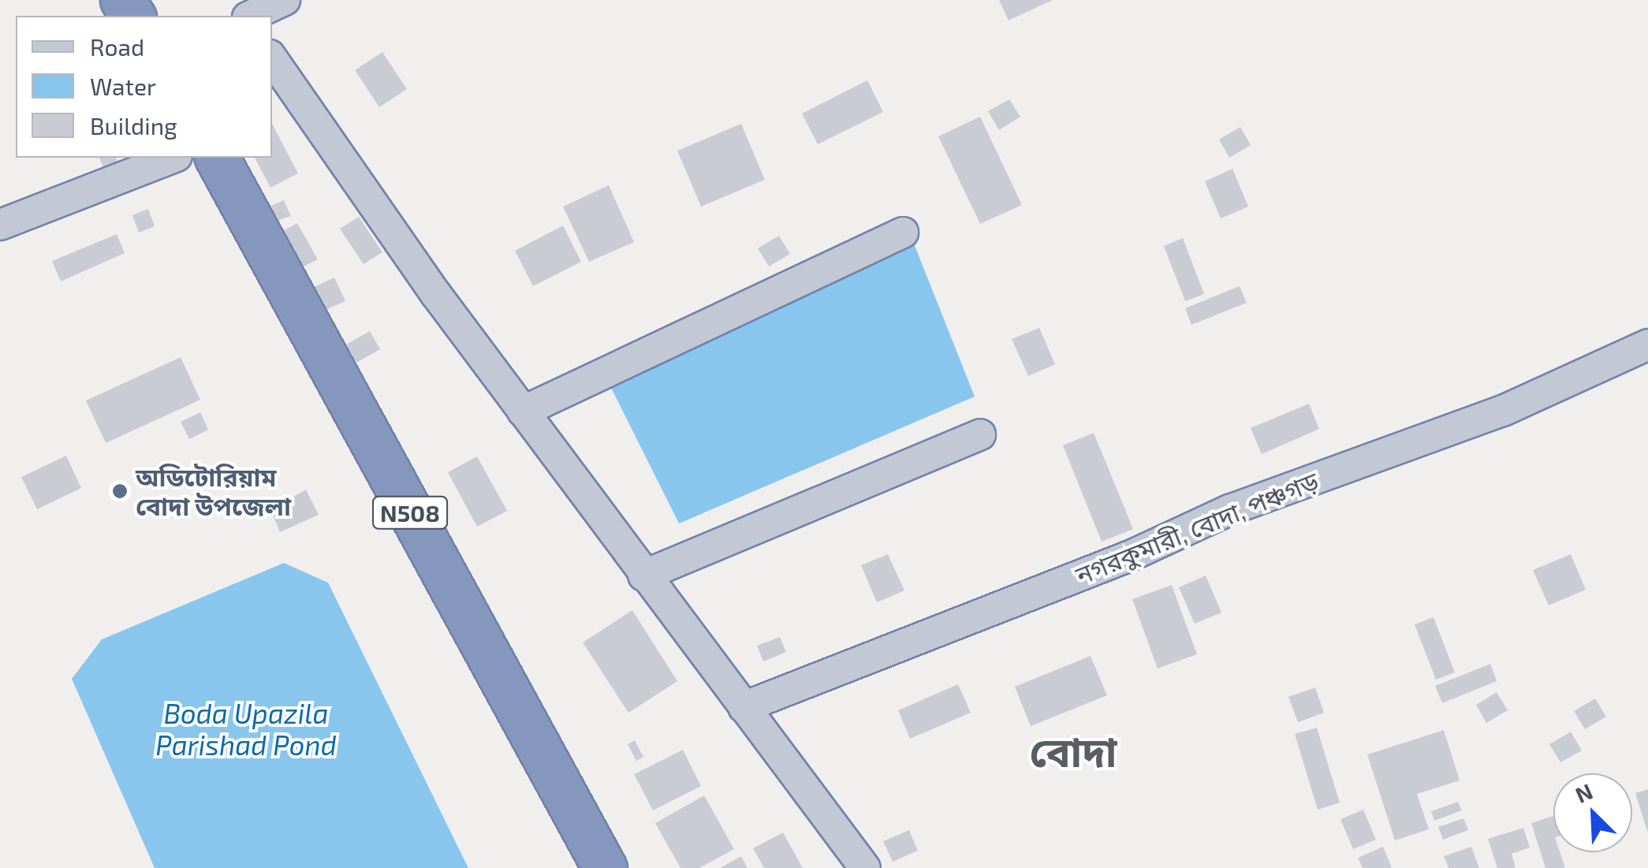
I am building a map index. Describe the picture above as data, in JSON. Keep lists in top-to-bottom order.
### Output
{
  "streets": {
    "highway": ["N508"],
    "street": ["নগরকুমারী, বোদা, পঞ্চগড়"]
  },
  "districts": ["বোদা"],
  "water": ["Boda Upazila Parishad Pond"],
  "places": ["অডিটোরিয়াম বোদা উপজেলা"],
  "legend": ["Road", "Water", "Building"],
  "north": "top left"
}
